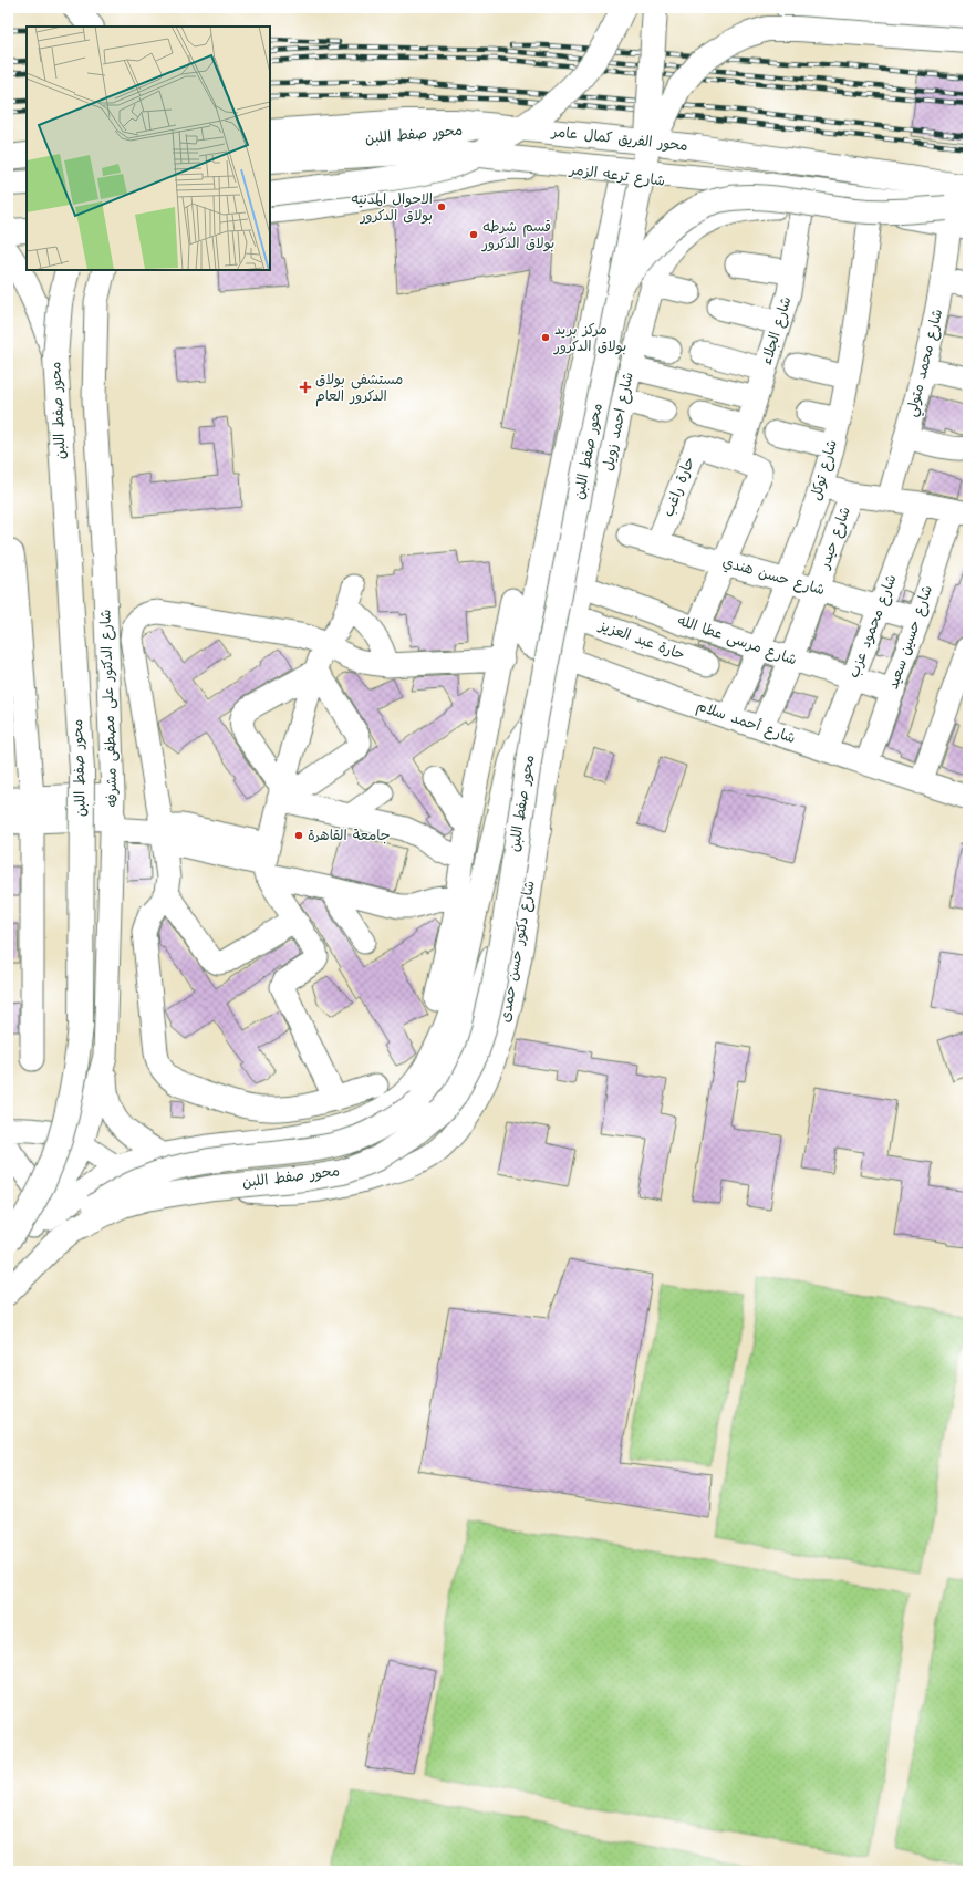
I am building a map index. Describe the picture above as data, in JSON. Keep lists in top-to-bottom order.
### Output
{
  "streets": {
    "main road": ["محور صفط اللبن", "محور الفريق كمال عامر", "شارع ترعه الزمر"],
    "street": [
      "شارع الجلاء",
      "شارع محمد متولي",
      "شارع احمد زويل",
      "شارع توكل",
      "حارة راغب",
      "شارع حيدر",
      "شارع حسن هندي",
      "شارع محمود عزب",
      "شارع حسين سعيد",
      "حارة عبد العزيز",
      "شارع مرسى عطا الله",
      "شارع الدكتور على مصطفى مشرفه",
      "شارع أحمد سلام",
      "شارع دكتور حسن حمدى"
    ]
  },
  "crossings": [
    ["محور الفريق كمال عامر", "شارع ترعه الزمر"],
    ["محور الفريق كمال عامر", "شارع محمد متولي"],
    ["شارع ترعه الزمر", "شارع الجلاء"],
    ["شارع ترعه الزمر", "شارع محمد متولي"],
    ["شارع ترعه الزمر", "شارع احمد زويل"],
    ["شارع ترعه الزمر", "شارع توكل"],
    ["شارع ترعه الزمر", "شارع أحمد سلام"],
    ["شارع الجلاء", "شارع احمد زويل"],
    ["شارع الجلاء", "حارة راغب"],
    ["شارع احمد زويل", "حارة عبد العزيز"],
    ["شارع احمد زويل", "شارع مرسى عطا الله"],
    ["شارع احمد زويل", "شارع أحمد سلام"],
    ["شارع احمد زويل", "شارع دكتور حسن حمدى"],
    ["شارع توكل", "شارع حسن هندي"],
    ["شارع توكل", "شارع مرسى عطا الله"],
    ["شارع توكل", "شارع أحمد سلام"],
    ["حارة راغب", "شارع حسن هندي"],
    ["شارع حيدر", "شارع حسن هندي"],
    ["شارع حيدر", "شارع مرسى عطا الله"],
    ["شارع حيدر", "شارع أحمد سلام"],
    ["شارع حسن هندي", "شارع محمود عزب"],
    ["شارع حسن هندي", "شارع حسين سعيد"],
    ["شارع محمود عزب", "شارع مرسى عطا الله"],
    ["شارع محمود عزب", "شارع أحمد سلام"],
    ["شارع حسين سعيد", "شارع مرسى عطا الله"],
    ["شارع حسين سعيد", "شارع أحمد سلام"],
    ["شارع الدكتور على مصطفى مشرفه", "شارع دكتور حسن حمدى"],
    ["شارع أحمد سلام", "شارع دكتور حسن حمدى"]
  ],
  "places": {
    "other": [
      "الاحوال المدنيه بولاق الدكرور",
      "قسم شرطه بولاق الدكرور",
      "مركز بريد بولاق الدكرور",
      "جامعة القاهرة"
    ],
    "health": ["مستشفى بولاق الدكرور العام"]
  }
}
